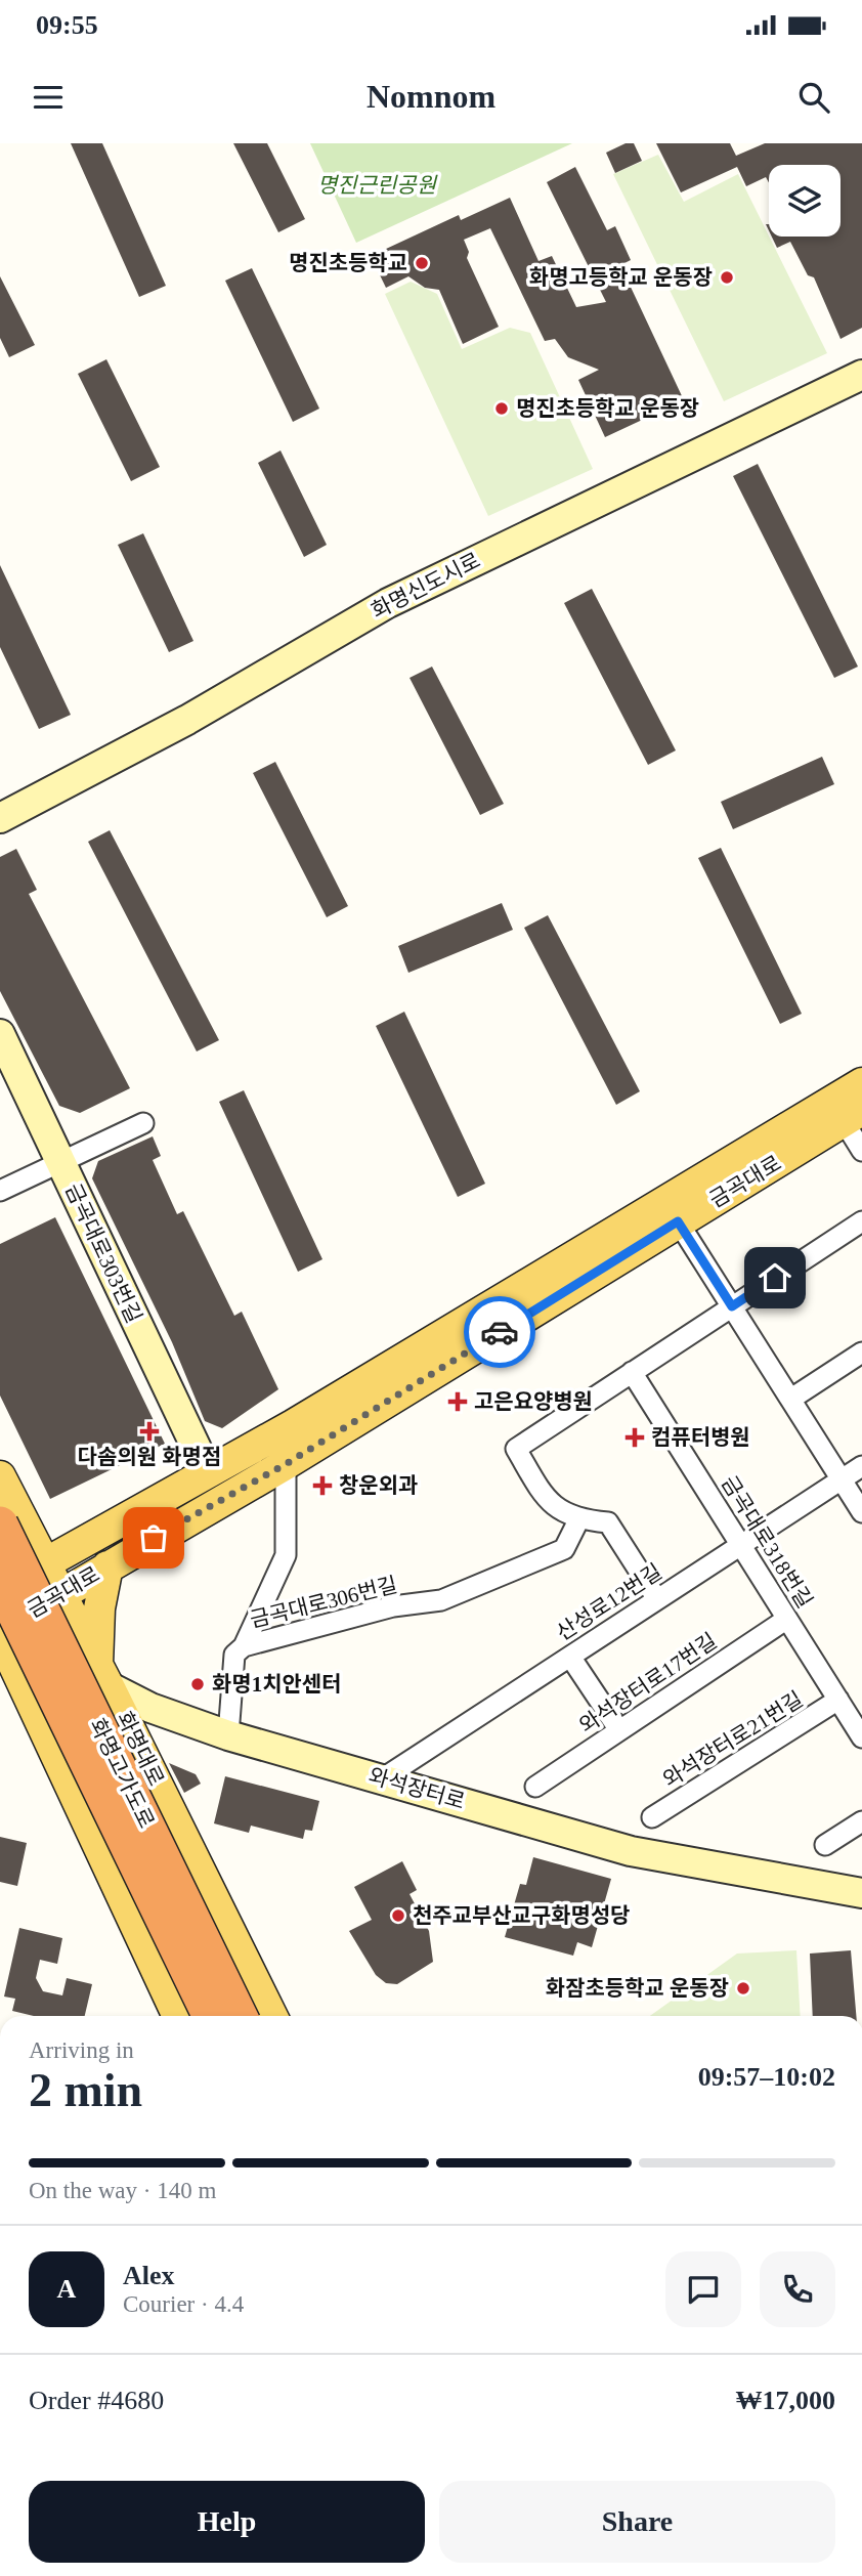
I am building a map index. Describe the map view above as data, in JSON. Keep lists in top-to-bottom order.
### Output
{
  "streets": {
    "highway": ["화명고가도로"],
    "main road": [
      "화명신도시로",
      "금곡대로",
      "금곡대로303번길",
      "화명대로",
      "와석장터로"
    ],
    "street": [
      "금곡대로318번길",
      "금곡대로306번길",
      "산성로12번길",
      "와석장터로17번길",
      "와석장터로21번길"
    ]
  },
  "crossings": [
    ["금곡대로", "금곡대로303번길"],
    ["금곡대로", "금곡대로306번길"],
    ["금곡대로", "화명대로"],
    ["금곡대로", "와석장터로"],
    ["금곡대로318번길", "산성로12번길"],
    ["금곡대로318번길", "와석장터로17번길"],
    ["금곡대로318번길", "와석장터로21번길"],
    ["산성로12번길", "와석장터로"],
    ["화명대로", "와석장터로"]
  ],
  "parks": ["명진근린공원"],
  "places": {
    "other": [
      "명진초등학교",
      "화명고등학교 운동장",
      "명진초등학교 운동장",
      "화명1치안센터",
      "천주교부산교구화명성당",
      "화잠초등학교 운동장"
    ],
    "health": [
      "고은요양병원",
      "다솜의원 화명점",
      "컴퓨터병원",
      "창운외과"
    ]
  },
  "page": {
    "status": "09:55",
    "header": "Nomnom",
    "heading": ["2 min", "Arriving in", "09:57–10:02"],
    "panel": [
      "Alex",
      "Courier · 4.4",
      "Order #4680",
      "₩17,000"
    ],
    "bar": "On the way · 140 m",
    "round": "A",
    "buttons": ["Help", "Share"]
  }
}
